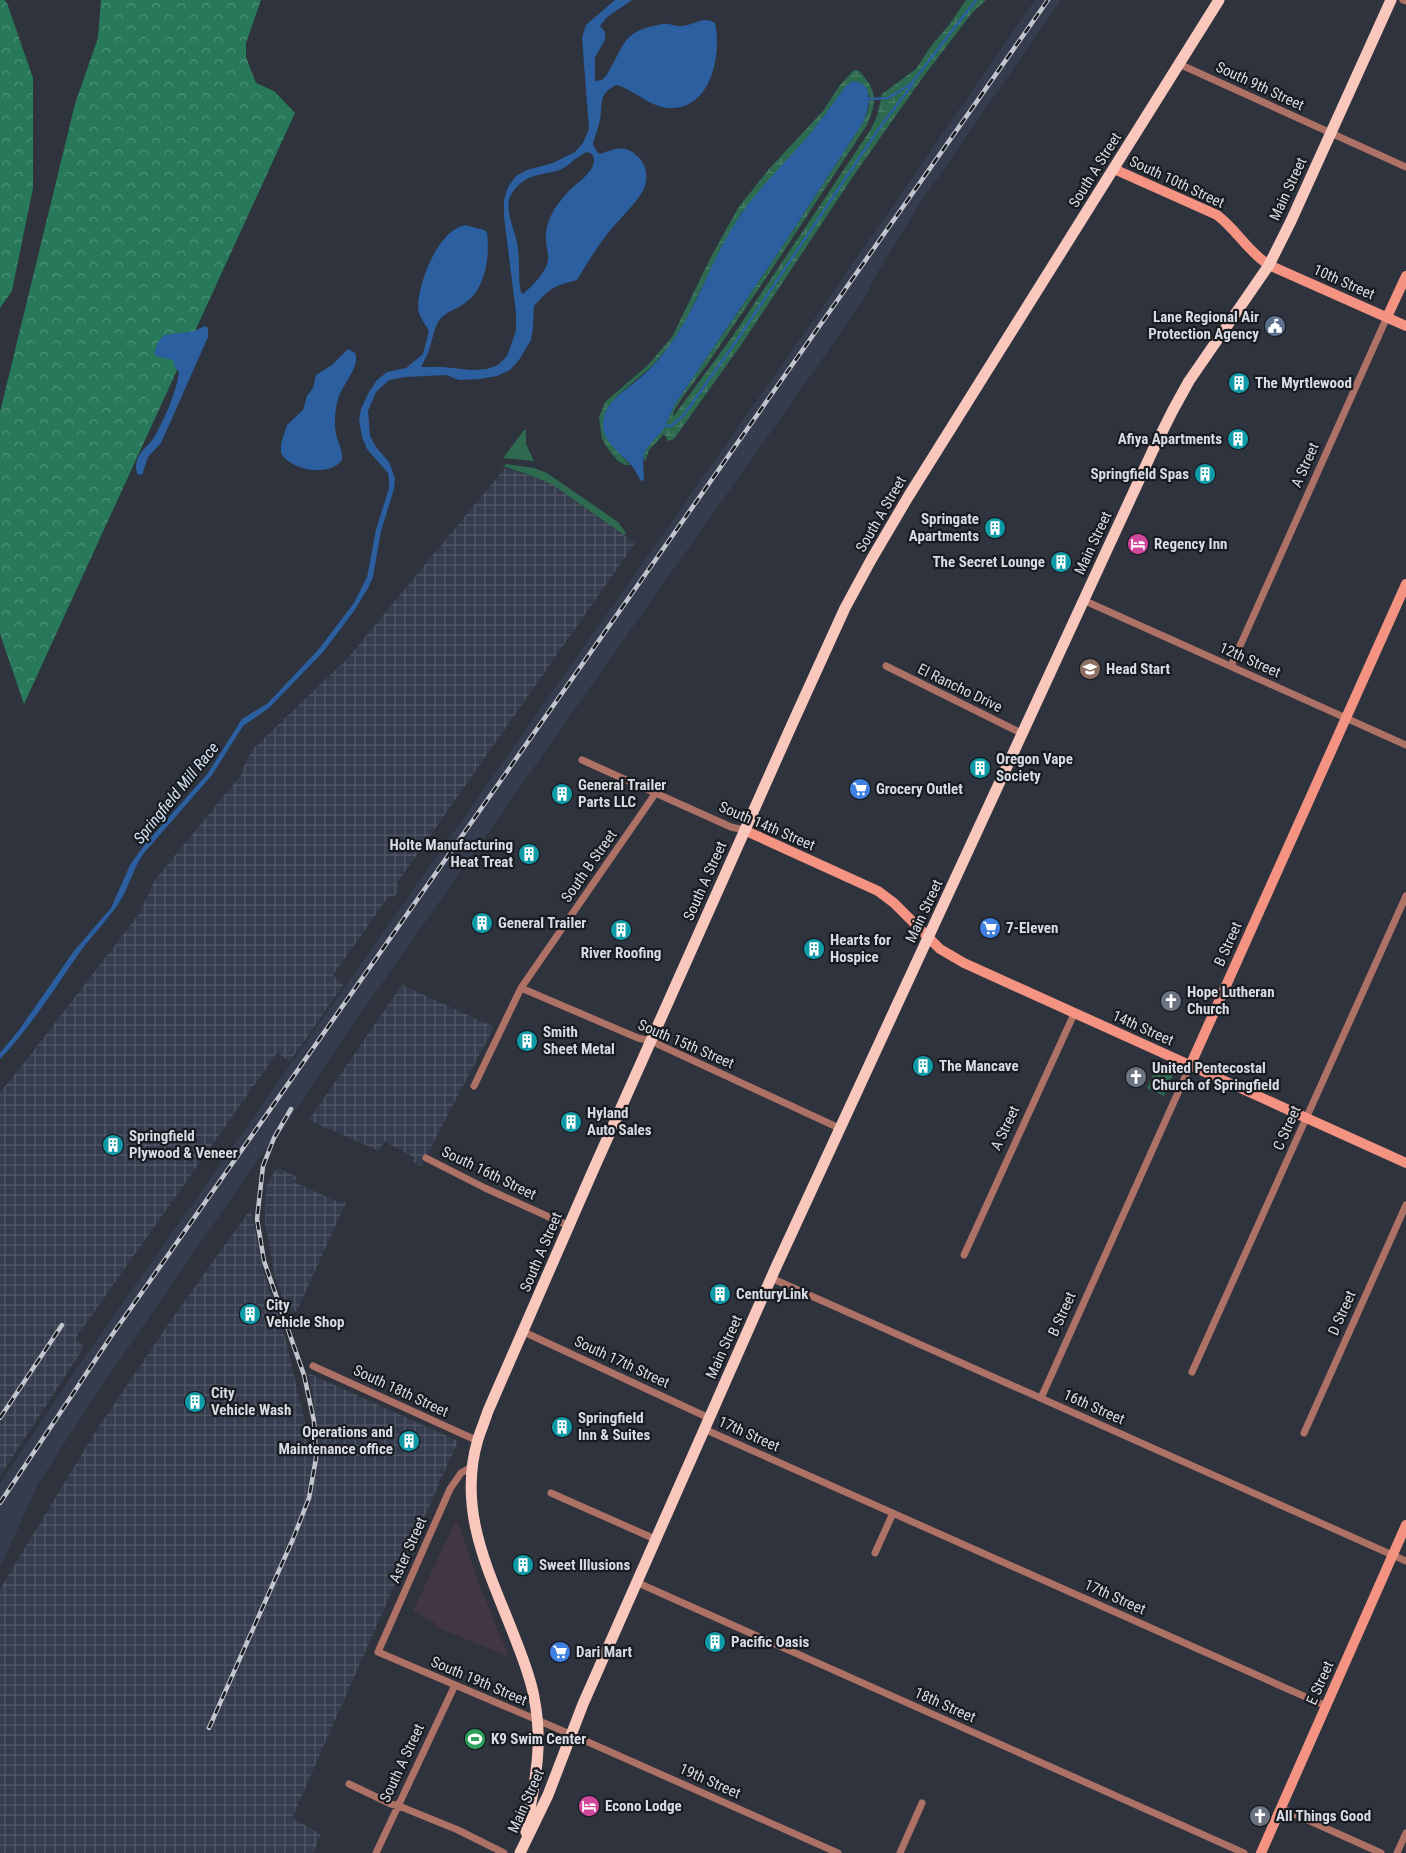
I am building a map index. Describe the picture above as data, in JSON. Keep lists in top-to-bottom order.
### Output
{
  "streets": {
    "main road": ["South A Street", "Main Street"],
    "street": [
      "South 9th Street",
      "South 10th Street",
      "10th Street",
      "A Street",
      "12th Street",
      "El Rancho Drive",
      "South 14th Street",
      "South B Street",
      "B Street",
      "14th Street",
      "South 15th Street",
      "C Street",
      "South 16th Street",
      "D Street",
      "South 17th Street",
      "South 18th Street",
      "16th Street",
      "17th Street",
      "Aster Street",
      "South 19th Street",
      "E Street",
      "18th Street",
      "19th Street"
    ]
  },
  "crossings": [
    ["South 9th Street", "South A Street"],
    ["South 9th Street", "Main Street"],
    ["South A Street", "South 10th Street"],
    ["South A Street", "Main Street"],
    ["South A Street", "South 14th Street"],
    ["South A Street", "South 15th Street"],
    ["South A Street", "South 16th Street"],
    ["South A Street", "South 17th Street"],
    ["South A Street", "South 18th Street"],
    ["South A Street", "Aster Street"],
    ["South A Street", "South 19th Street"],
    ["South 10th Street", "Main Street"],
    ["South 10th Street", "10th Street"],
    ["Main Street", "10th Street"],
    ["Main Street", "12th Street"],
    ["Main Street", "El Rancho Drive"],
    ["Main Street", "South 14th Street"],
    ["Main Street", "14th Street"],
    ["Main Street", "South 15th Street"],
    ["Main Street", "South 17th Street"],
    ["Main Street", "16th Street"],
    ["Main Street", "17th Street"],
    ["Main Street", "South 19th Street"],
    ["Main Street", "18th Street"],
    ["Main Street", "19th Street"],
    ["10th Street", "A Street"],
    ["A Street", "12th Street"],
    ["A Street", "14th Street"],
    ["12th Street", "B Street"],
    ["South 14th Street", "South B Street"],
    ["South 14th Street", "14th Street"],
    ["South B Street", "South 15th Street"],
    ["B Street", "14th Street"],
    ["B Street", "16th Street"],
    ["14th Street", "C Street"],
    ["South 17th Street", "17th Street"],
    ["16th Street", "E Street"],
    ["17th Street", "E Street"],
    ["Aster Street", "South 19th Street"],
    ["South 19th Street", "19th Street"]
  ],
  "water": ["Springfield Mill Race"],
  "places": {
    "public building": ["Lane Regional Air Protection Agency"],
    "building": [
      "The Myrtlewood",
      "Afiya Apartments",
      "Springfield Spas",
      "Springate Apartments",
      "The Secret Lounge",
      "Oregon Vape Society",
      "General Trailer Parts LLC",
      "Holte Manufacturing Heat Treat",
      "General Trailer",
      "River Roofing",
      "Hearts for Hospice",
      "Smith Sheet Metal",
      "The Mancave",
      "Hyland Auto Sales",
      "Springfield Plywood & Veneer",
      "CenturyLink",
      "City Vehicle Shop",
      "City Vehicle Wash",
      "Springfield Inn & Suites",
      "Operations and Maintenance office",
      "Sweet Illusions",
      "Pacific Oasis"
    ],
    "hotel": ["Regency Inn", "Econo Lodge"],
    "school or university": ["Head Start"],
    "supermarket": ["Grocery Outlet", "7-Eleven", "Dari Mart"],
    "church": ["Hope Lutheran Church", "United Pentecostal Church of Springfield", "All Things Good"],
    "sports": ["K9 Swim Center"]
  }
}
